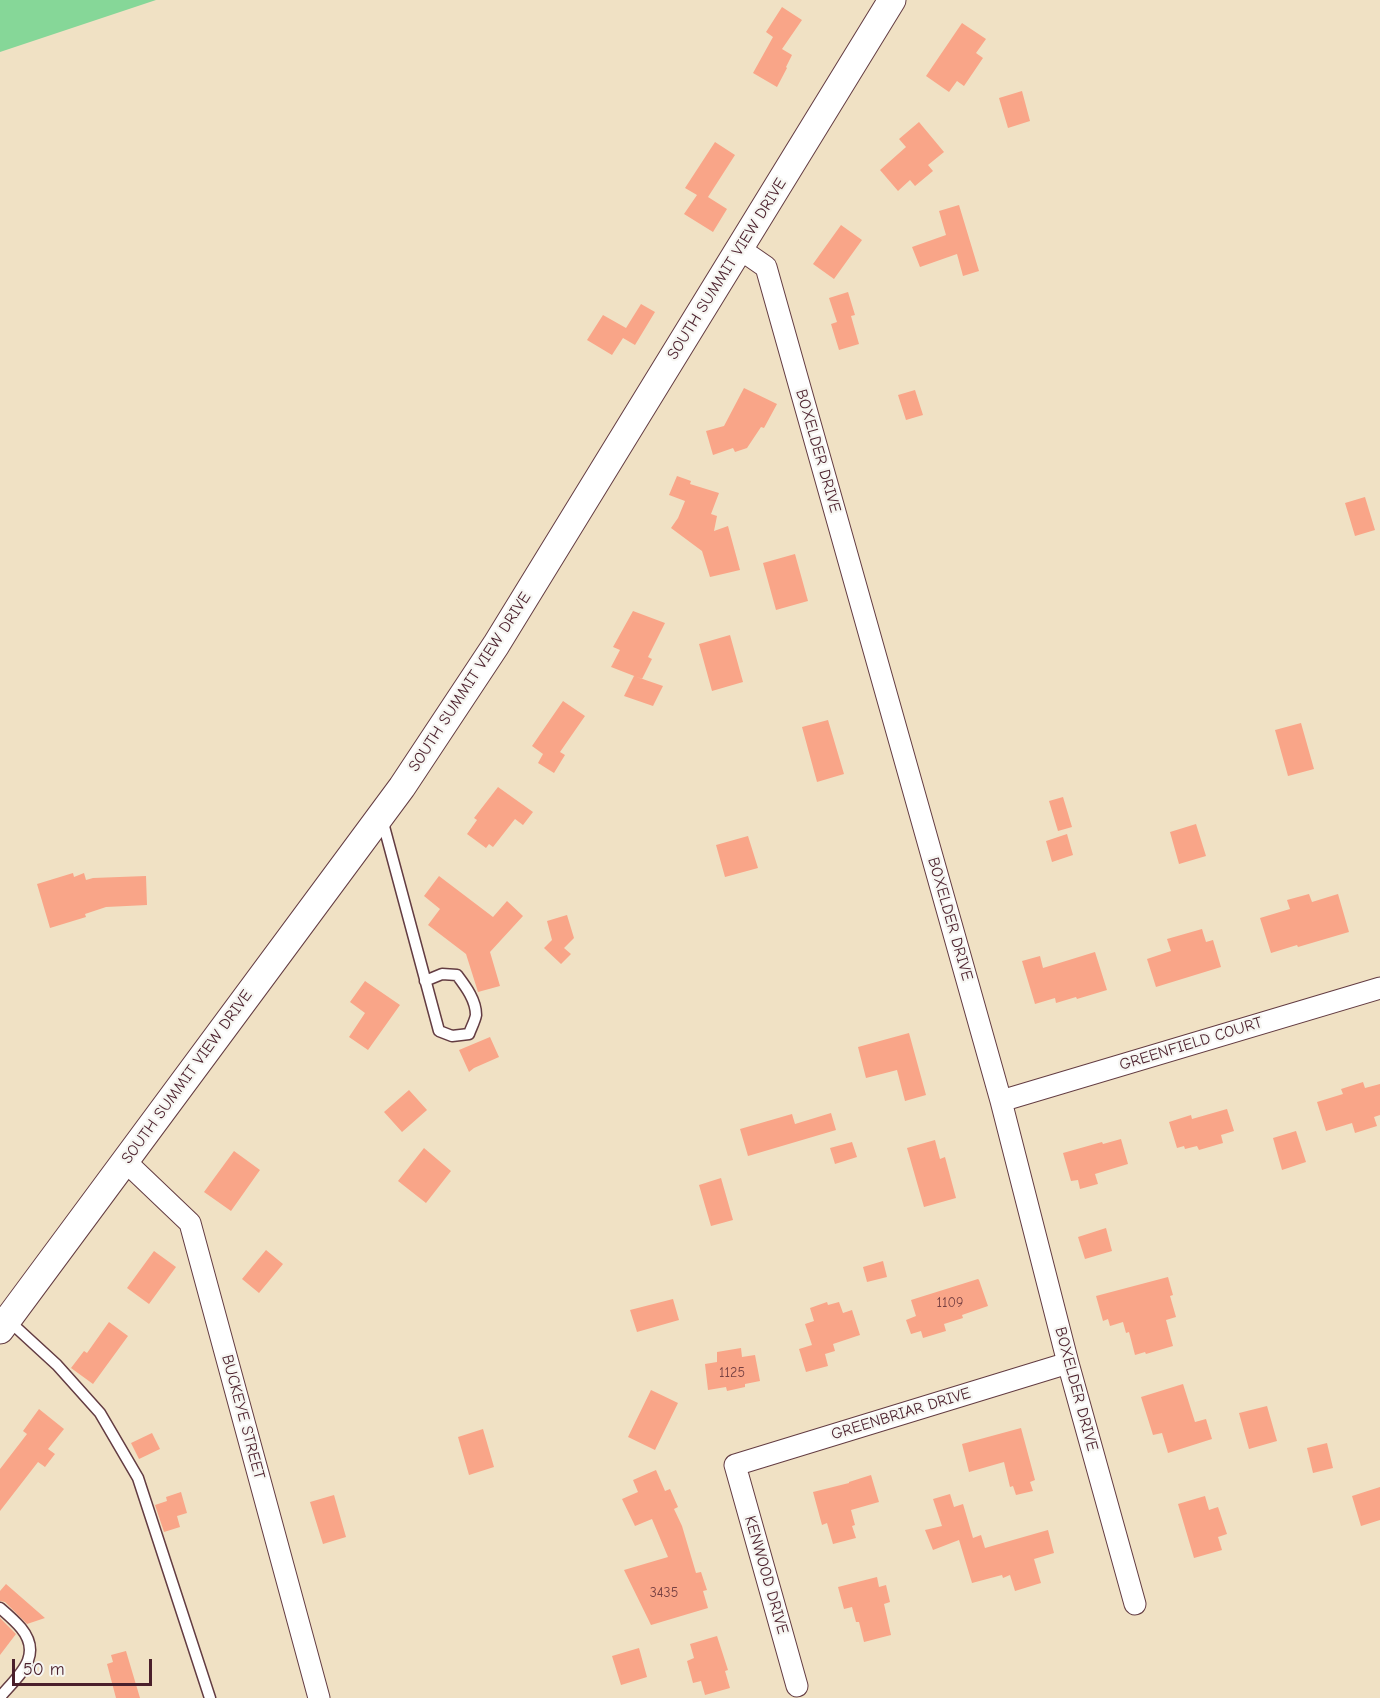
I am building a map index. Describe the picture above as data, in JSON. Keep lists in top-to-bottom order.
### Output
{
  "streets": {
    "street": [
      "SOUTH SUMMIT VIEW DRIVE",
      "BOXELDER DRIVE",
      "GREENFIELD COURT",
      "GREENBRIAR DRIVE",
      "BUCKEYE STREET",
      "KENWOOD DRIVE"
    ]
  },
  "crossings": [
    ["SOUTH SUMMIT VIEW DRIVE", "BOXELDER DRIVE"],
    ["SOUTH SUMMIT VIEW DRIVE", "BUCKEYE STREET"],
    ["BOXELDER DRIVE", "GREENFIELD COURT"],
    ["BOXELDER DRIVE", "GREENBRIAR DRIVE"],
    ["GREENBRIAR DRIVE", "KENWOOD DRIVE"]
  ],
  "house_numbers": ["1109", "1125", "3435"],
  "scale_bar": "50 m"
}
